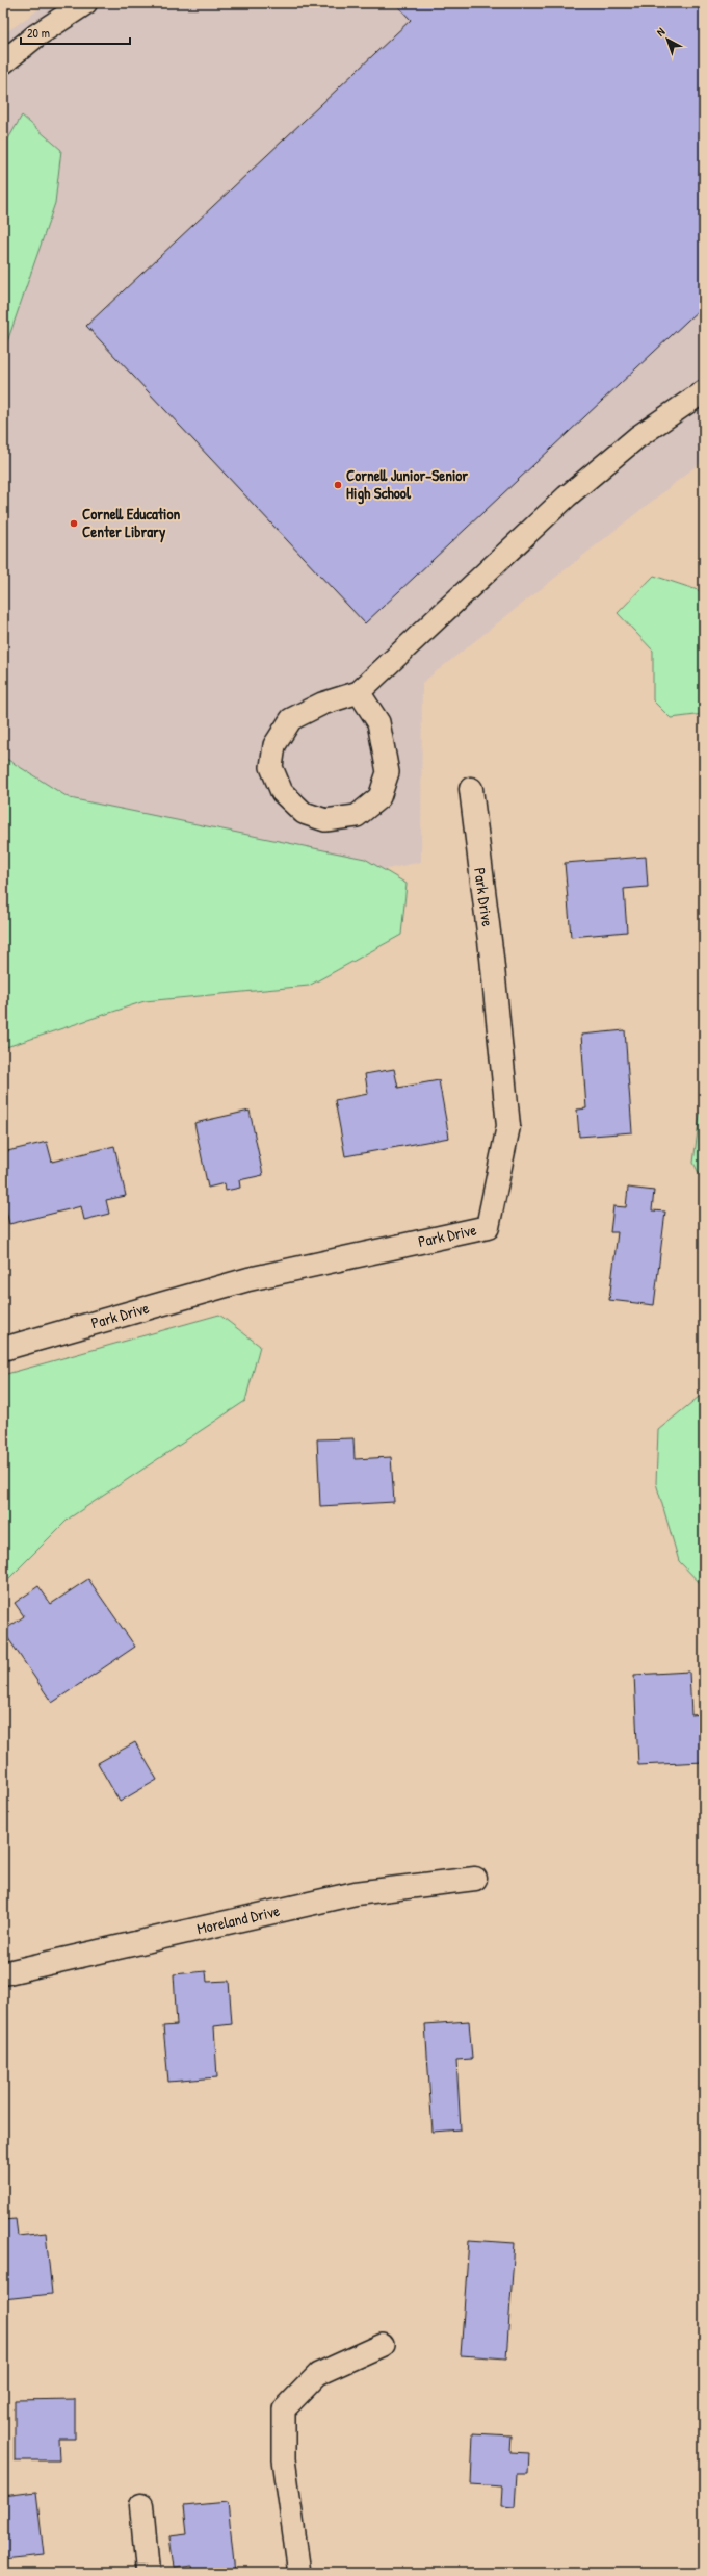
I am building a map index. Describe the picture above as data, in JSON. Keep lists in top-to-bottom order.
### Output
{
  "streets": {
    "street": ["Park Drive", "Moreland Drive"]
  },
  "places": ["Cornell Junior-Senior High School", "Cornell Education Center Library"],
  "scale_bar": "20 m",
  "north": "top left"
}
